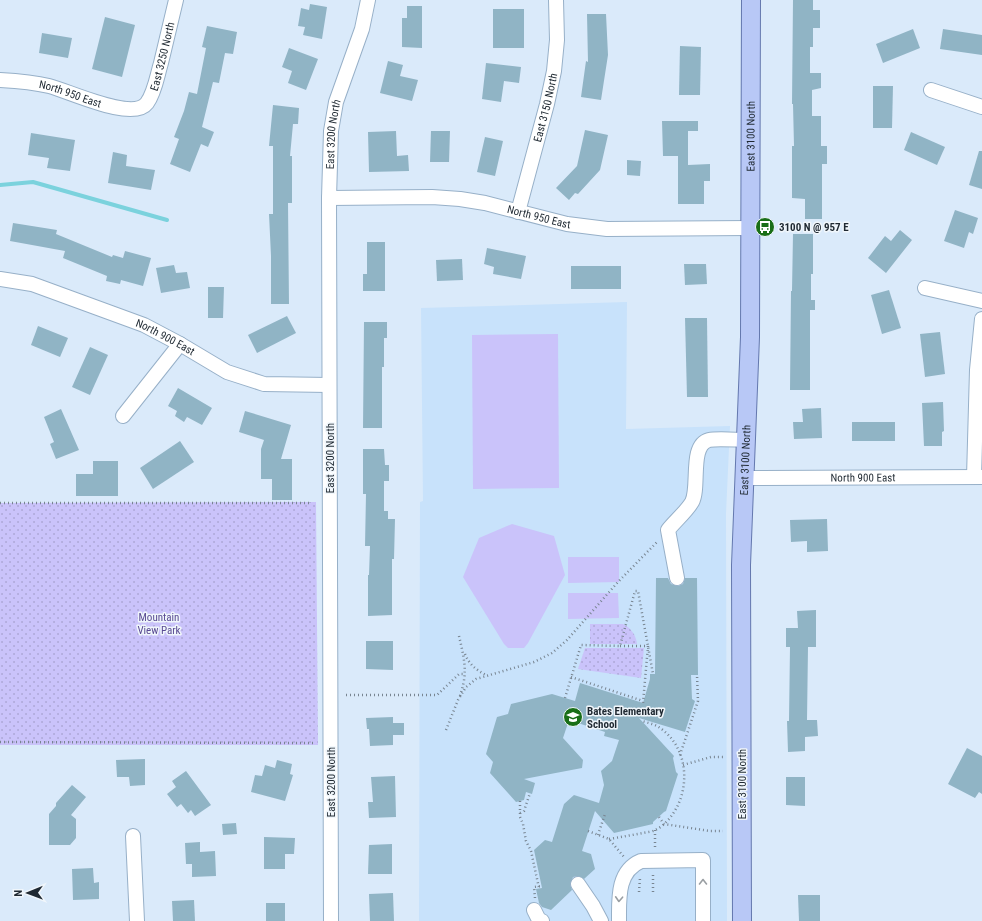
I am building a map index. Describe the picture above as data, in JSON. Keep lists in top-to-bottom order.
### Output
{
  "streets": {
    "main road": ["East 3100 North"],
    "street": [
      "East 3250 North",
      "North 950 East",
      "East 3150 North",
      "East 3200 North",
      "North 900 East"
    ]
  },
  "crossings": [
    ["East 3250 North", "North 950 East"],
    ["North 950 East", "East 3150 North"],
    ["North 950 East", "East 3200 North"],
    ["North 950 East", "East 3100 North"],
    ["East 3200 North", "North 900 East"],
    ["East 3100 North", "North 900 East"]
  ],
  "parks": ["Mountain View Park"],
  "places": {
    "bus stop": ["3100 N @ 957 E"],
    "school or university": ["Bates Elementary School"]
  },
  "north": "left"
}
